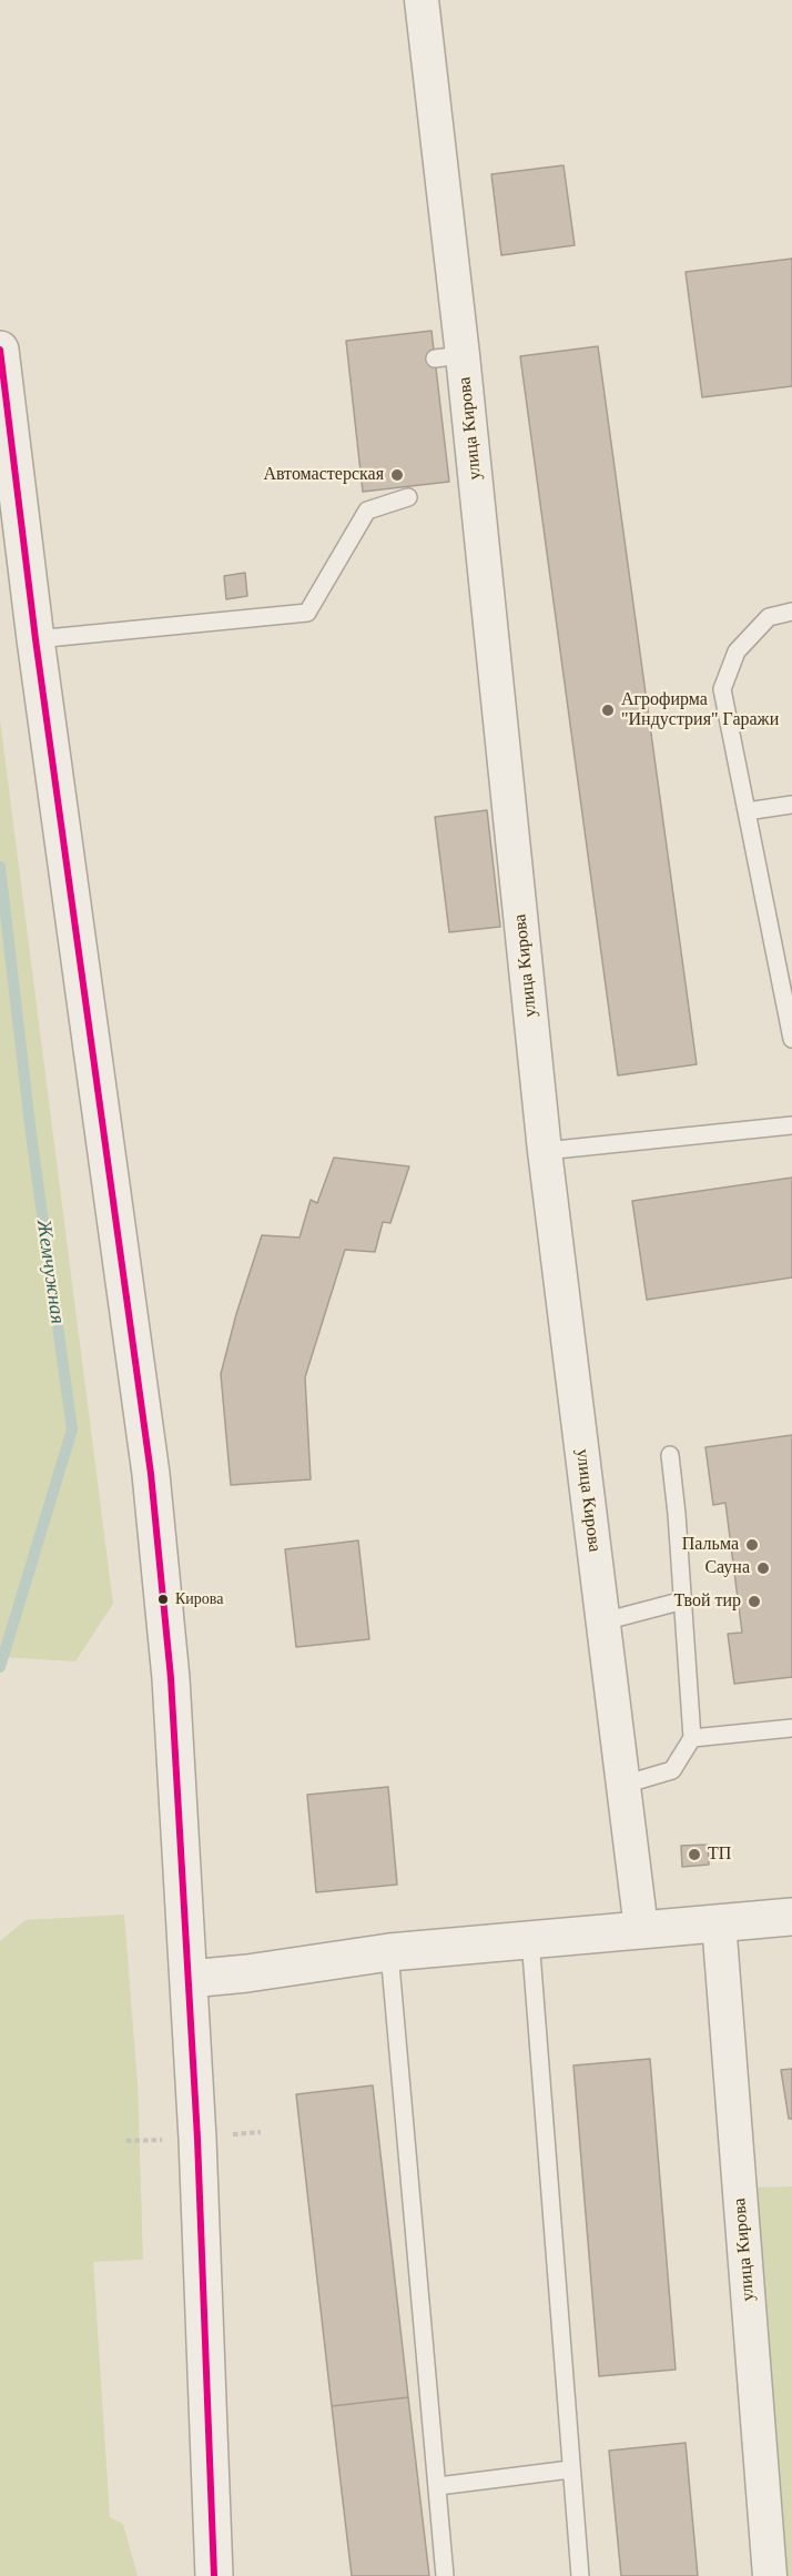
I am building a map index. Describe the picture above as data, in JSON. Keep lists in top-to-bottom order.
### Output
{
  "streets": {
    "street": ["улица Кирова"]
  },
  "water": ["Жемчужная"],
  "places": [
    "Автомастерская",
    "Агрофирма \"Индустрия\" Гаражи",
    "Пальма",
    "Сауна",
    "Кирова",
    "Твой тир",
    "ТП"
  ]
}
